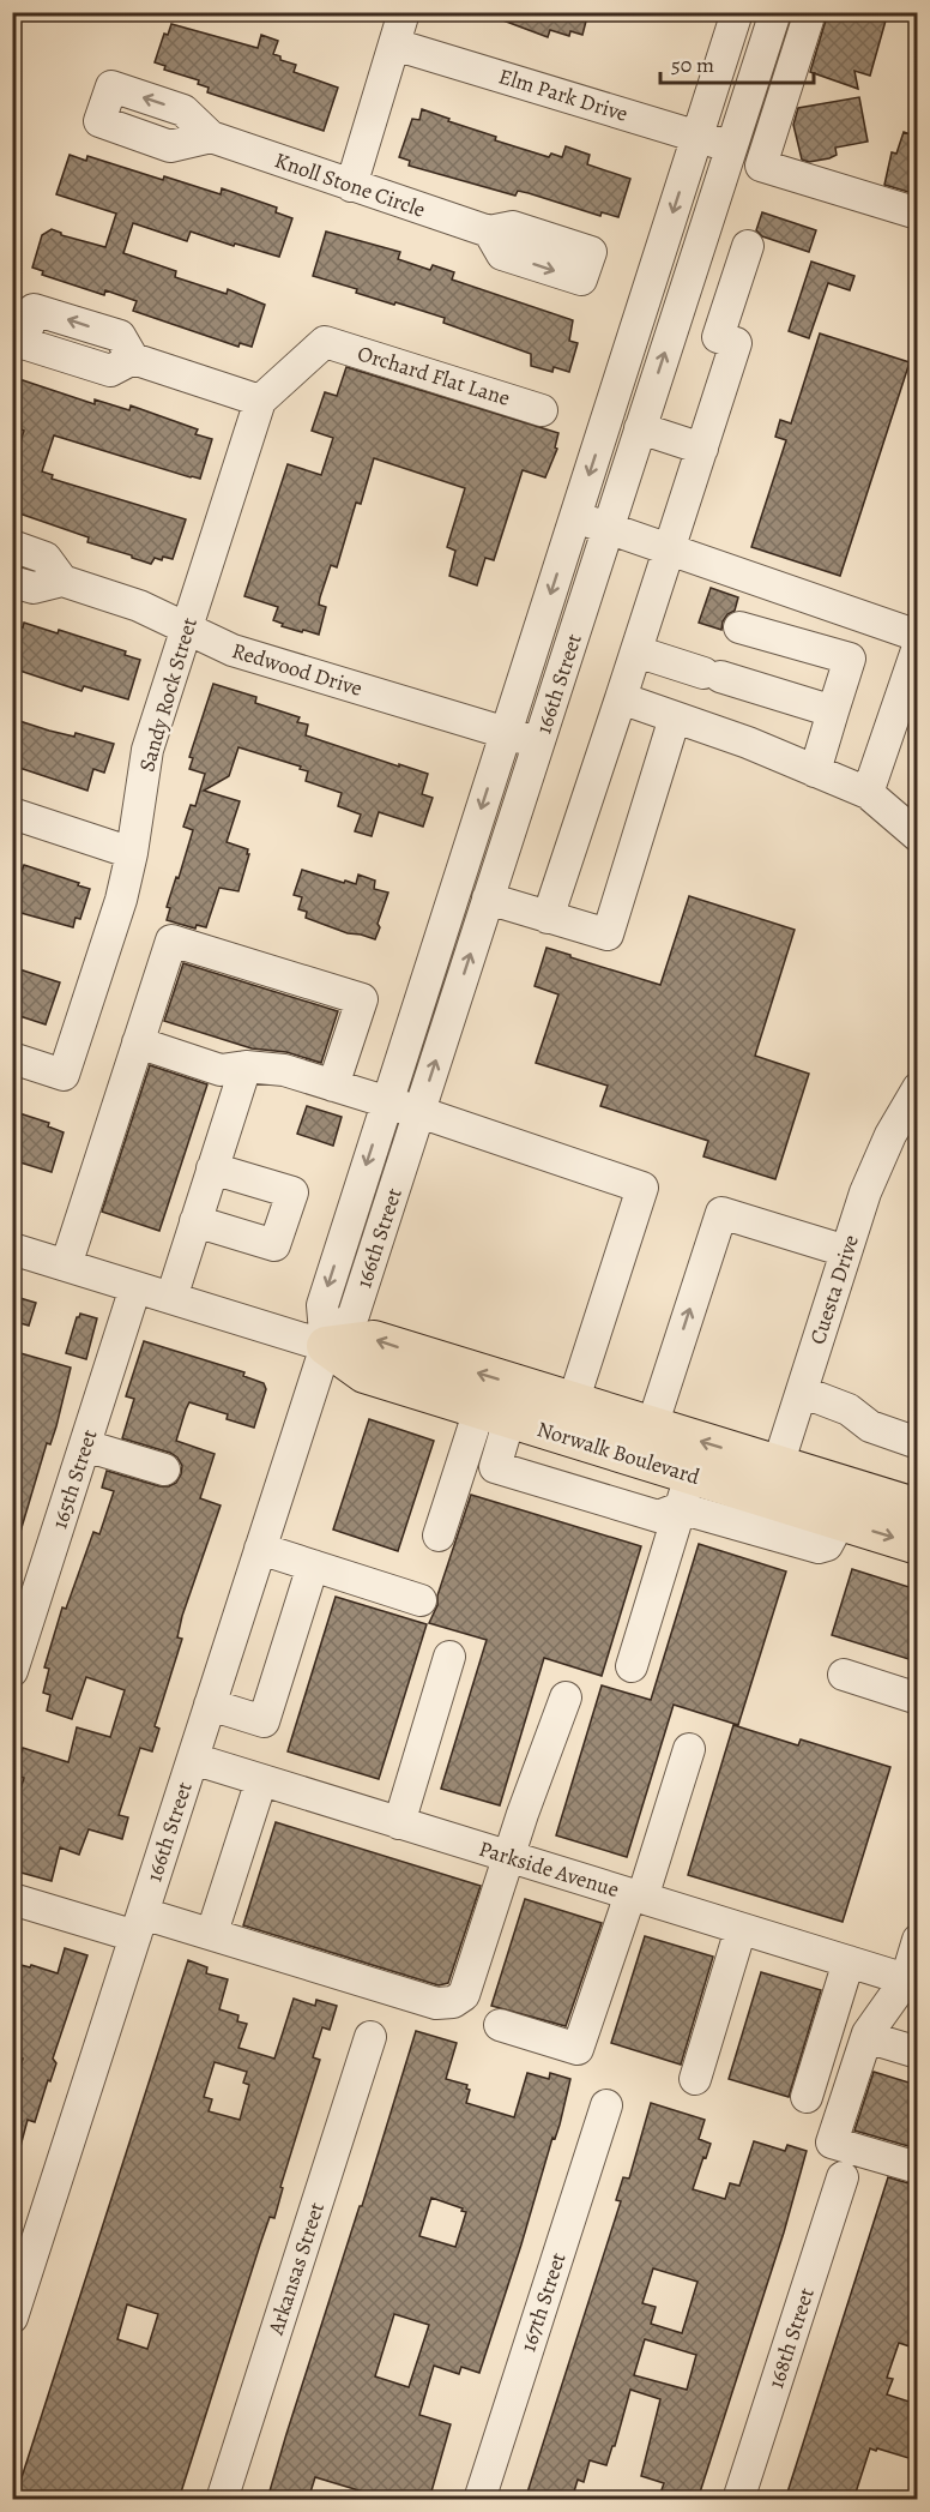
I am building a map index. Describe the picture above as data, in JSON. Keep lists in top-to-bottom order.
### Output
{
  "streets": {
    "main road": ["Norwalk Boulevard"],
    "street": [
      "Elm Park Drive",
      "Knoll Stone Circle",
      "Orchard Flat Lane",
      "Redwood Drive",
      "166th Street",
      "Sandy Rock Street",
      "Cuesta Drive",
      "165th Street",
      "Parkside Avenue",
      "Arkansas Street",
      "167th Street",
      "168th Street"
    ]
  },
  "crossings": [
    ["Elm Park Drive", "166th Street"],
    ["Orchard Flat Lane", "Sandy Rock Street"],
    ["Redwood Drive", "166th Street"],
    ["Redwood Drive", "Sandy Rock Street"],
    ["166th Street", "Norwalk Boulevard"],
    ["166th Street", "Parkside Avenue"],
    ["Cuesta Drive", "Norwalk Boulevard"],
    ["Norwalk Boulevard", "165th Street"]
  ],
  "scale_bar": "50 m"
}
